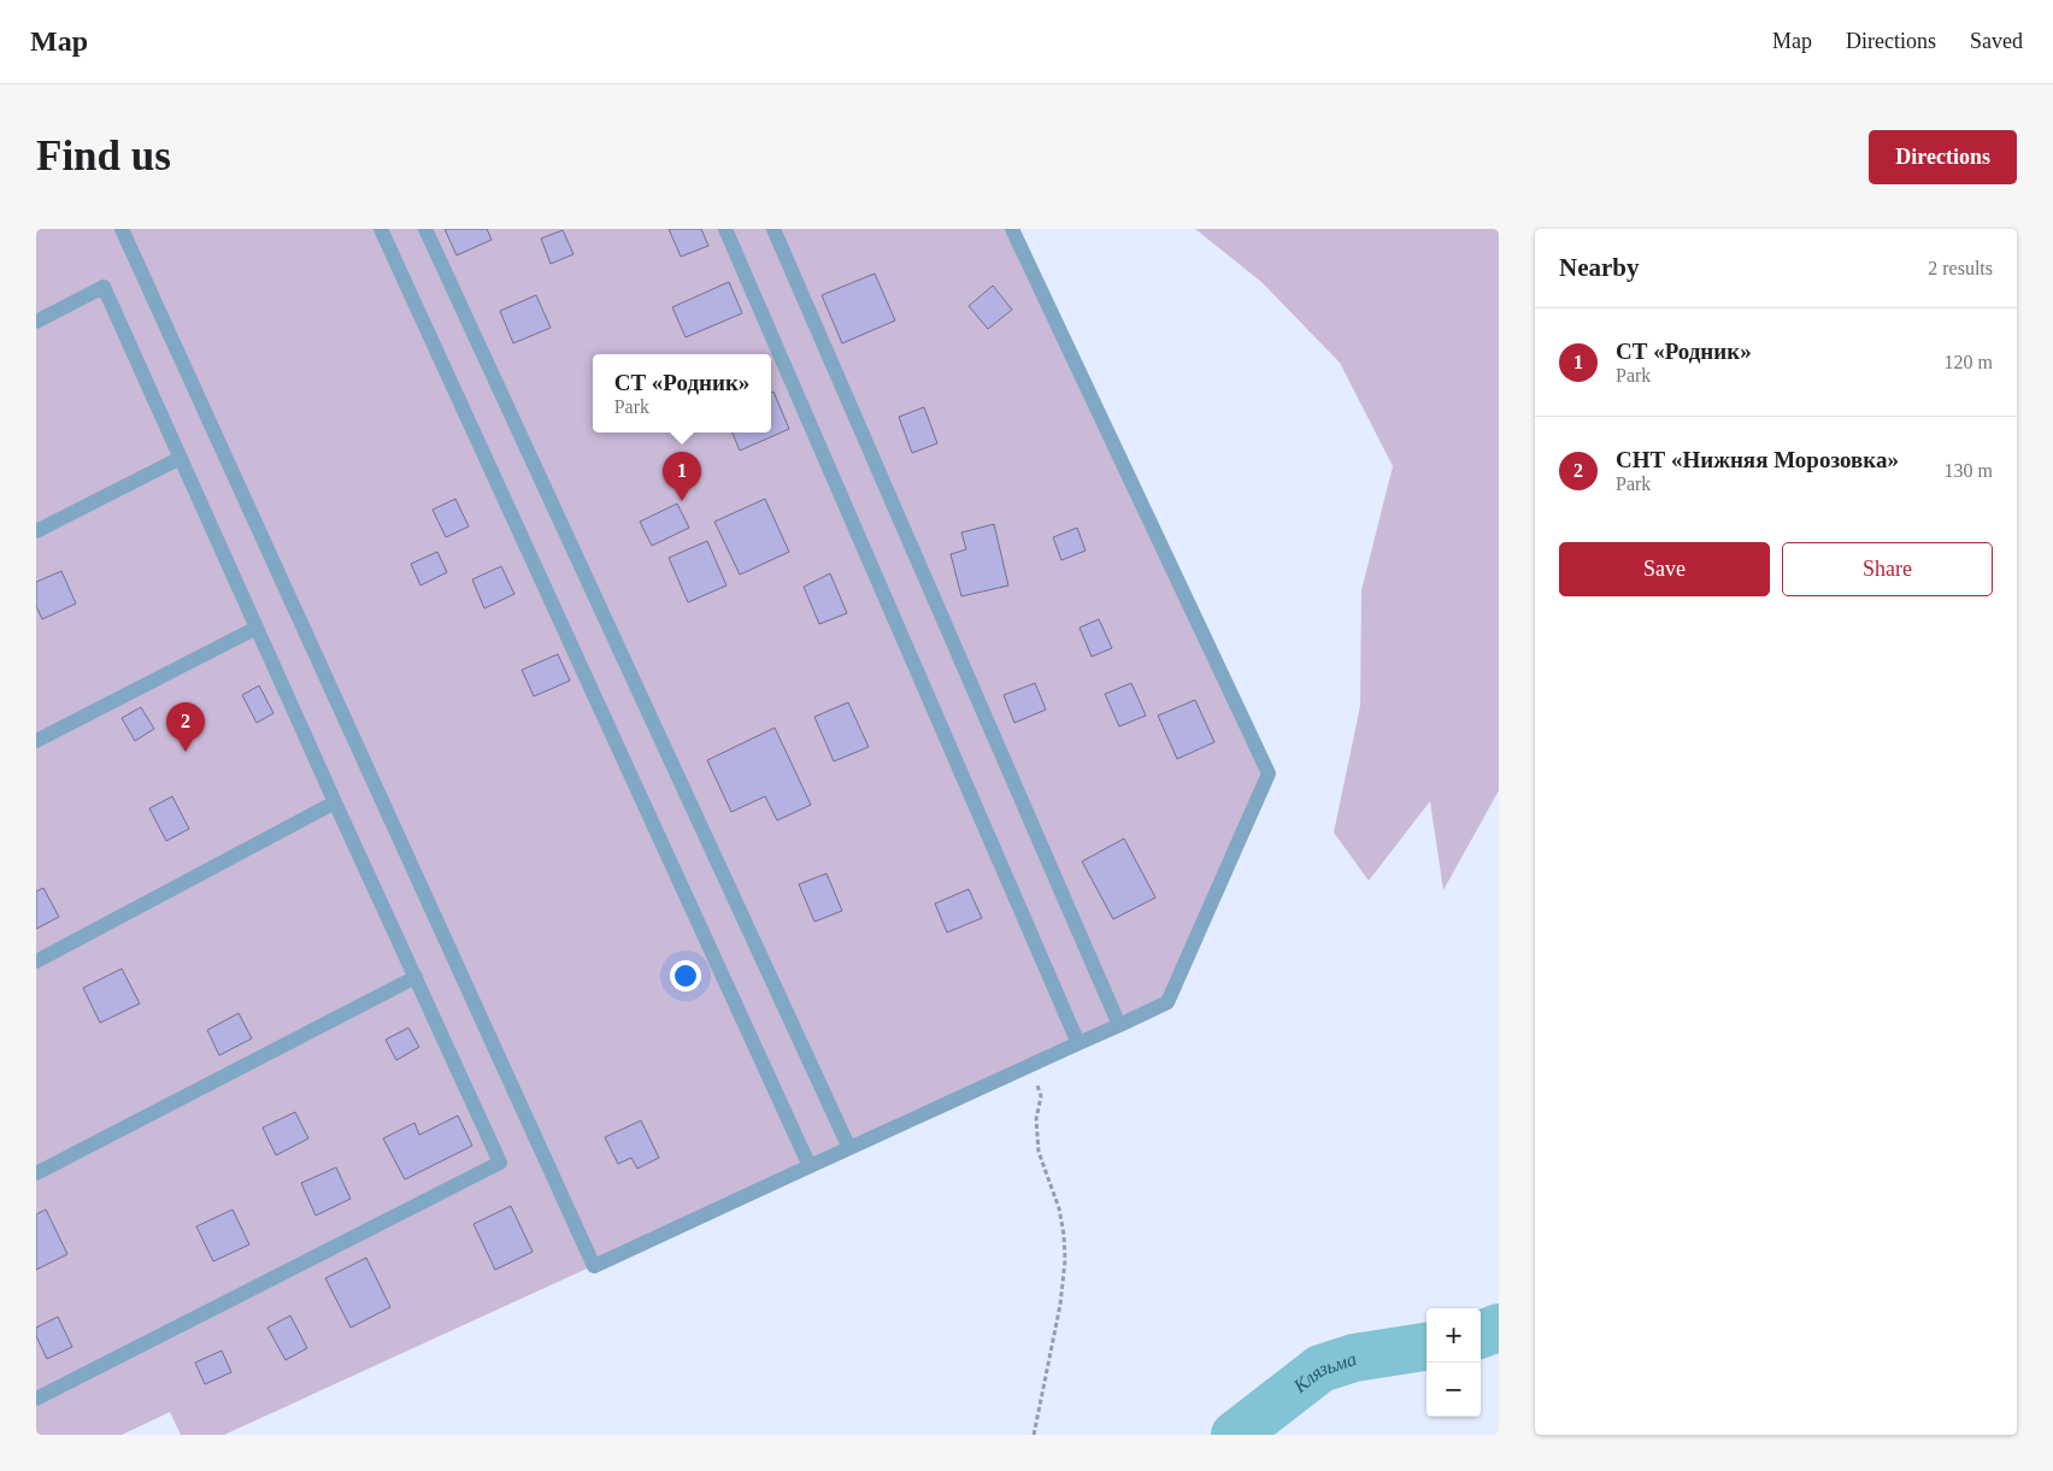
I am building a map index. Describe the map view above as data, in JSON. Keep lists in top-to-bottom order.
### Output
{
  "water": ["Клязьма"],
  "page": {
    "header": "Map",
    "nav": ["Map", "Directions", "Saved"],
    "buttons": [
      "Directions",
      ["Save", "Share"]
    ],
    "title": "Find us",
    "heading": ["Nearby", "2 results"],
    "list": [
      {
        "mark": "1",
        "name": "СТ «Родник»",
        "note": "Park",
        "value": "120 m"
      },
      {
        "mark": "2",
        "name": "СНТ «Нижняя Морозовка»",
        "note": "Park",
        "value": "130 m"
      }
    ],
    "popup": ["СТ «Родник»", "Park"],
    "pins": ["1", "2"],
    "map_buttons": ["+", "−"]
  }
}
